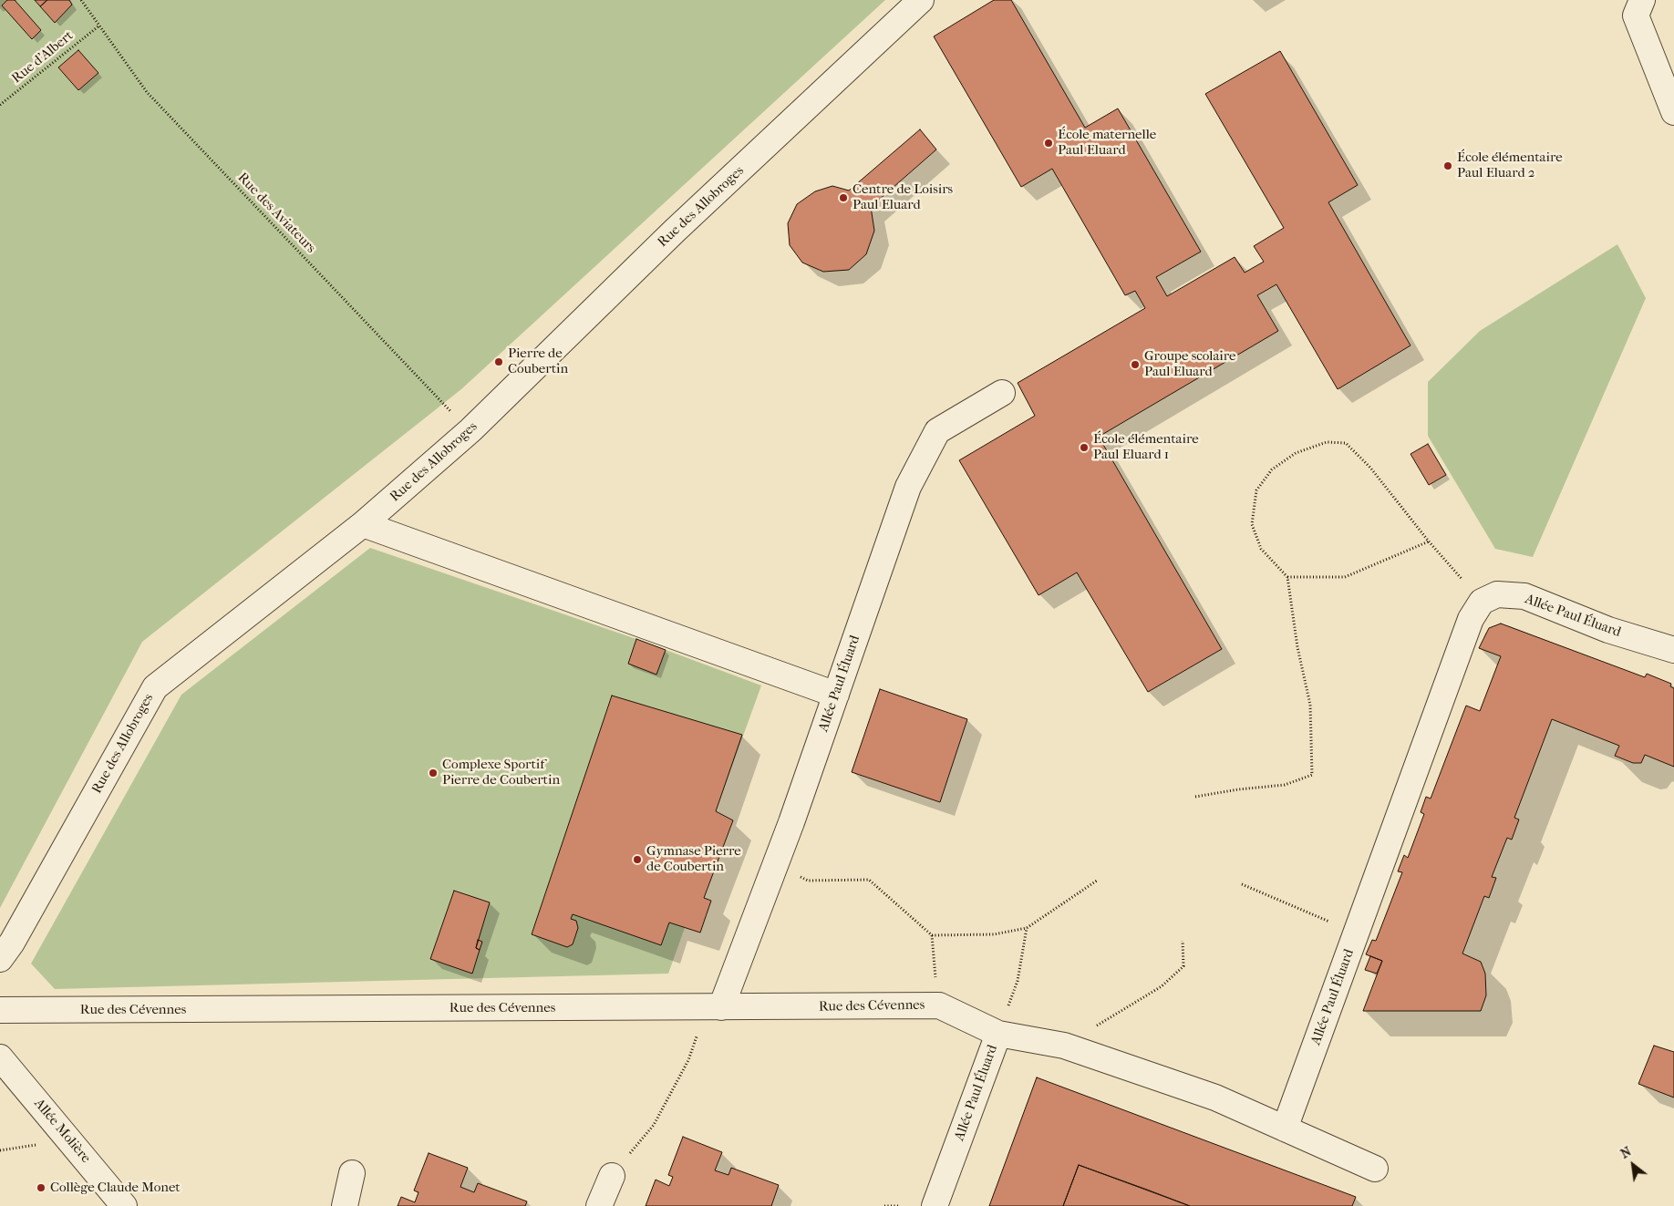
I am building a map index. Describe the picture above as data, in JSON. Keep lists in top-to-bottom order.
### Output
{
  "streets": {
    "street": [
      "Rue des Allobroges",
      "Allée Paul Éluard",
      "Rue des Cévennes",
      "Allée Molière"
    ],
    "path": ["Rue d'Albert", "Rue des Aviateurs"]
  },
  "crossings": [
    ["Rue d'Albert", "Rue des Aviateurs"],
    ["Rue des Allobroges", "Rue des Aviateurs"],
    ["Allée Paul Éluard", "Rue des Cévennes"]
  ],
  "places": [
    "École maternelle Paul Eluard",
    "École élémentaire Paul Eluard 2",
    "Centre de Loisirs Paul Eluard",
    "Pierre de Coubertin",
    "Groupe scolaire Paul Eluard",
    "École élémentaire Paul Eluard 1",
    "Complexe Sportif Pierre de Coubertin",
    "Gymnase Pierre de Coubertin",
    "Collège Claude Monet"
  ],
  "north": "top left"
}
